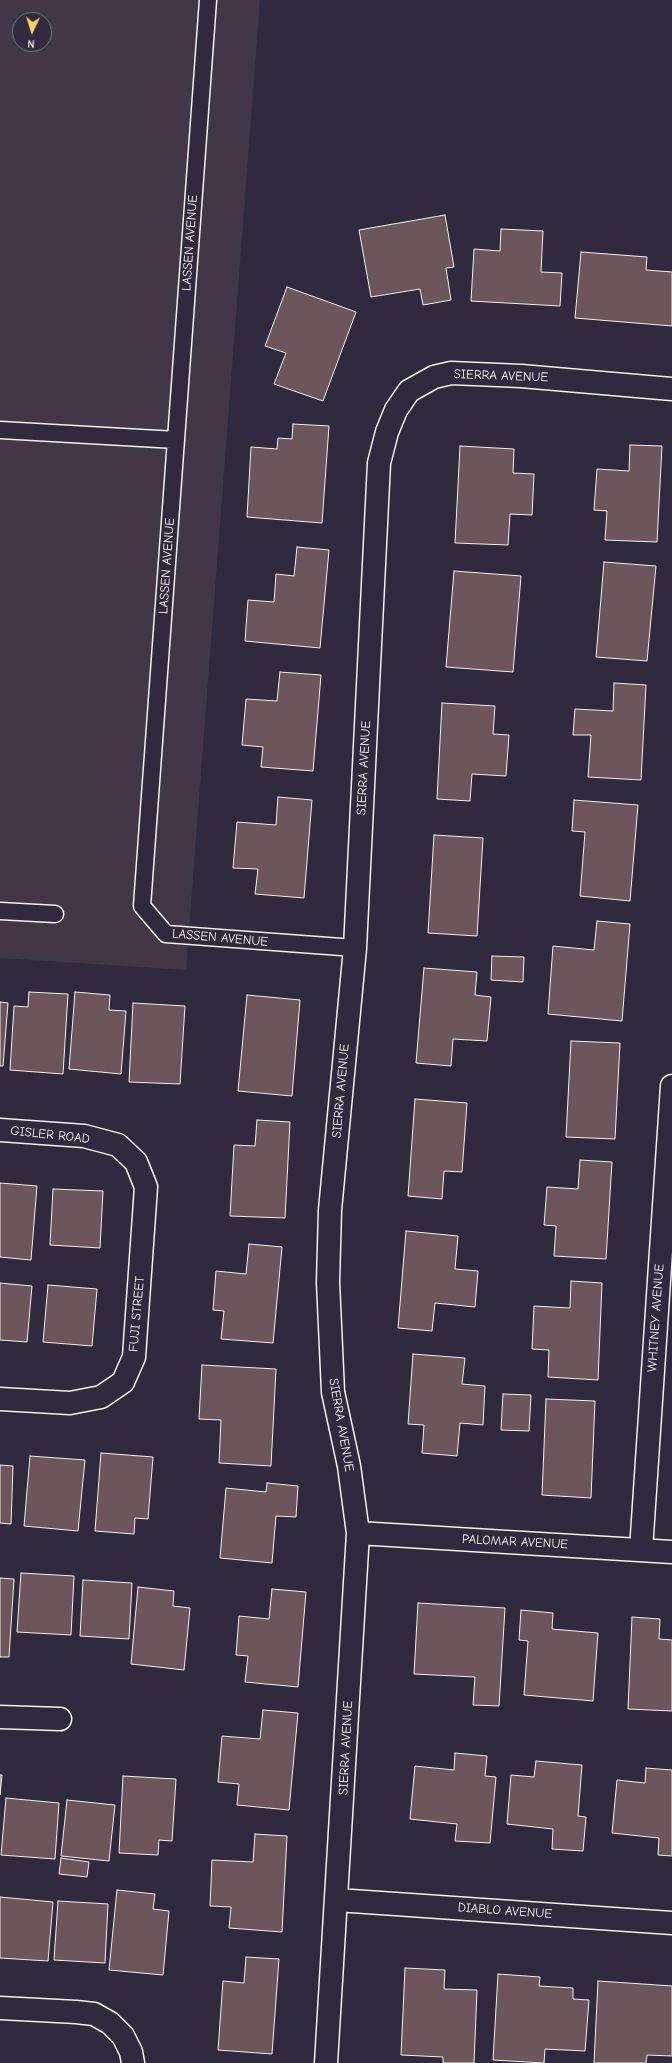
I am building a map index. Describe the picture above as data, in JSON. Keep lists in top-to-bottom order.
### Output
{
  "streets": {
    "street": [
      "SIERRA AVENUE",
      "GISLER ROAD",
      "FUJI STREET",
      "WHITNEY AVENUE",
      "PALOMAR AVENUE",
      "DIABLO AVENUE"
    ],
    "lane": ["LASSEN AVENUE"]
  },
  "crossings": [
    ["LASSEN AVENUE", "SIERRA AVENUE"],
    ["SIERRA AVENUE", "PALOMAR AVENUE"],
    ["SIERRA AVENUE", "DIABLO AVENUE"],
    ["GISLER ROAD", "FUJI STREET"],
    ["WHITNEY AVENUE", "PALOMAR AVENUE"]
  ],
  "north": "bottom"
}
